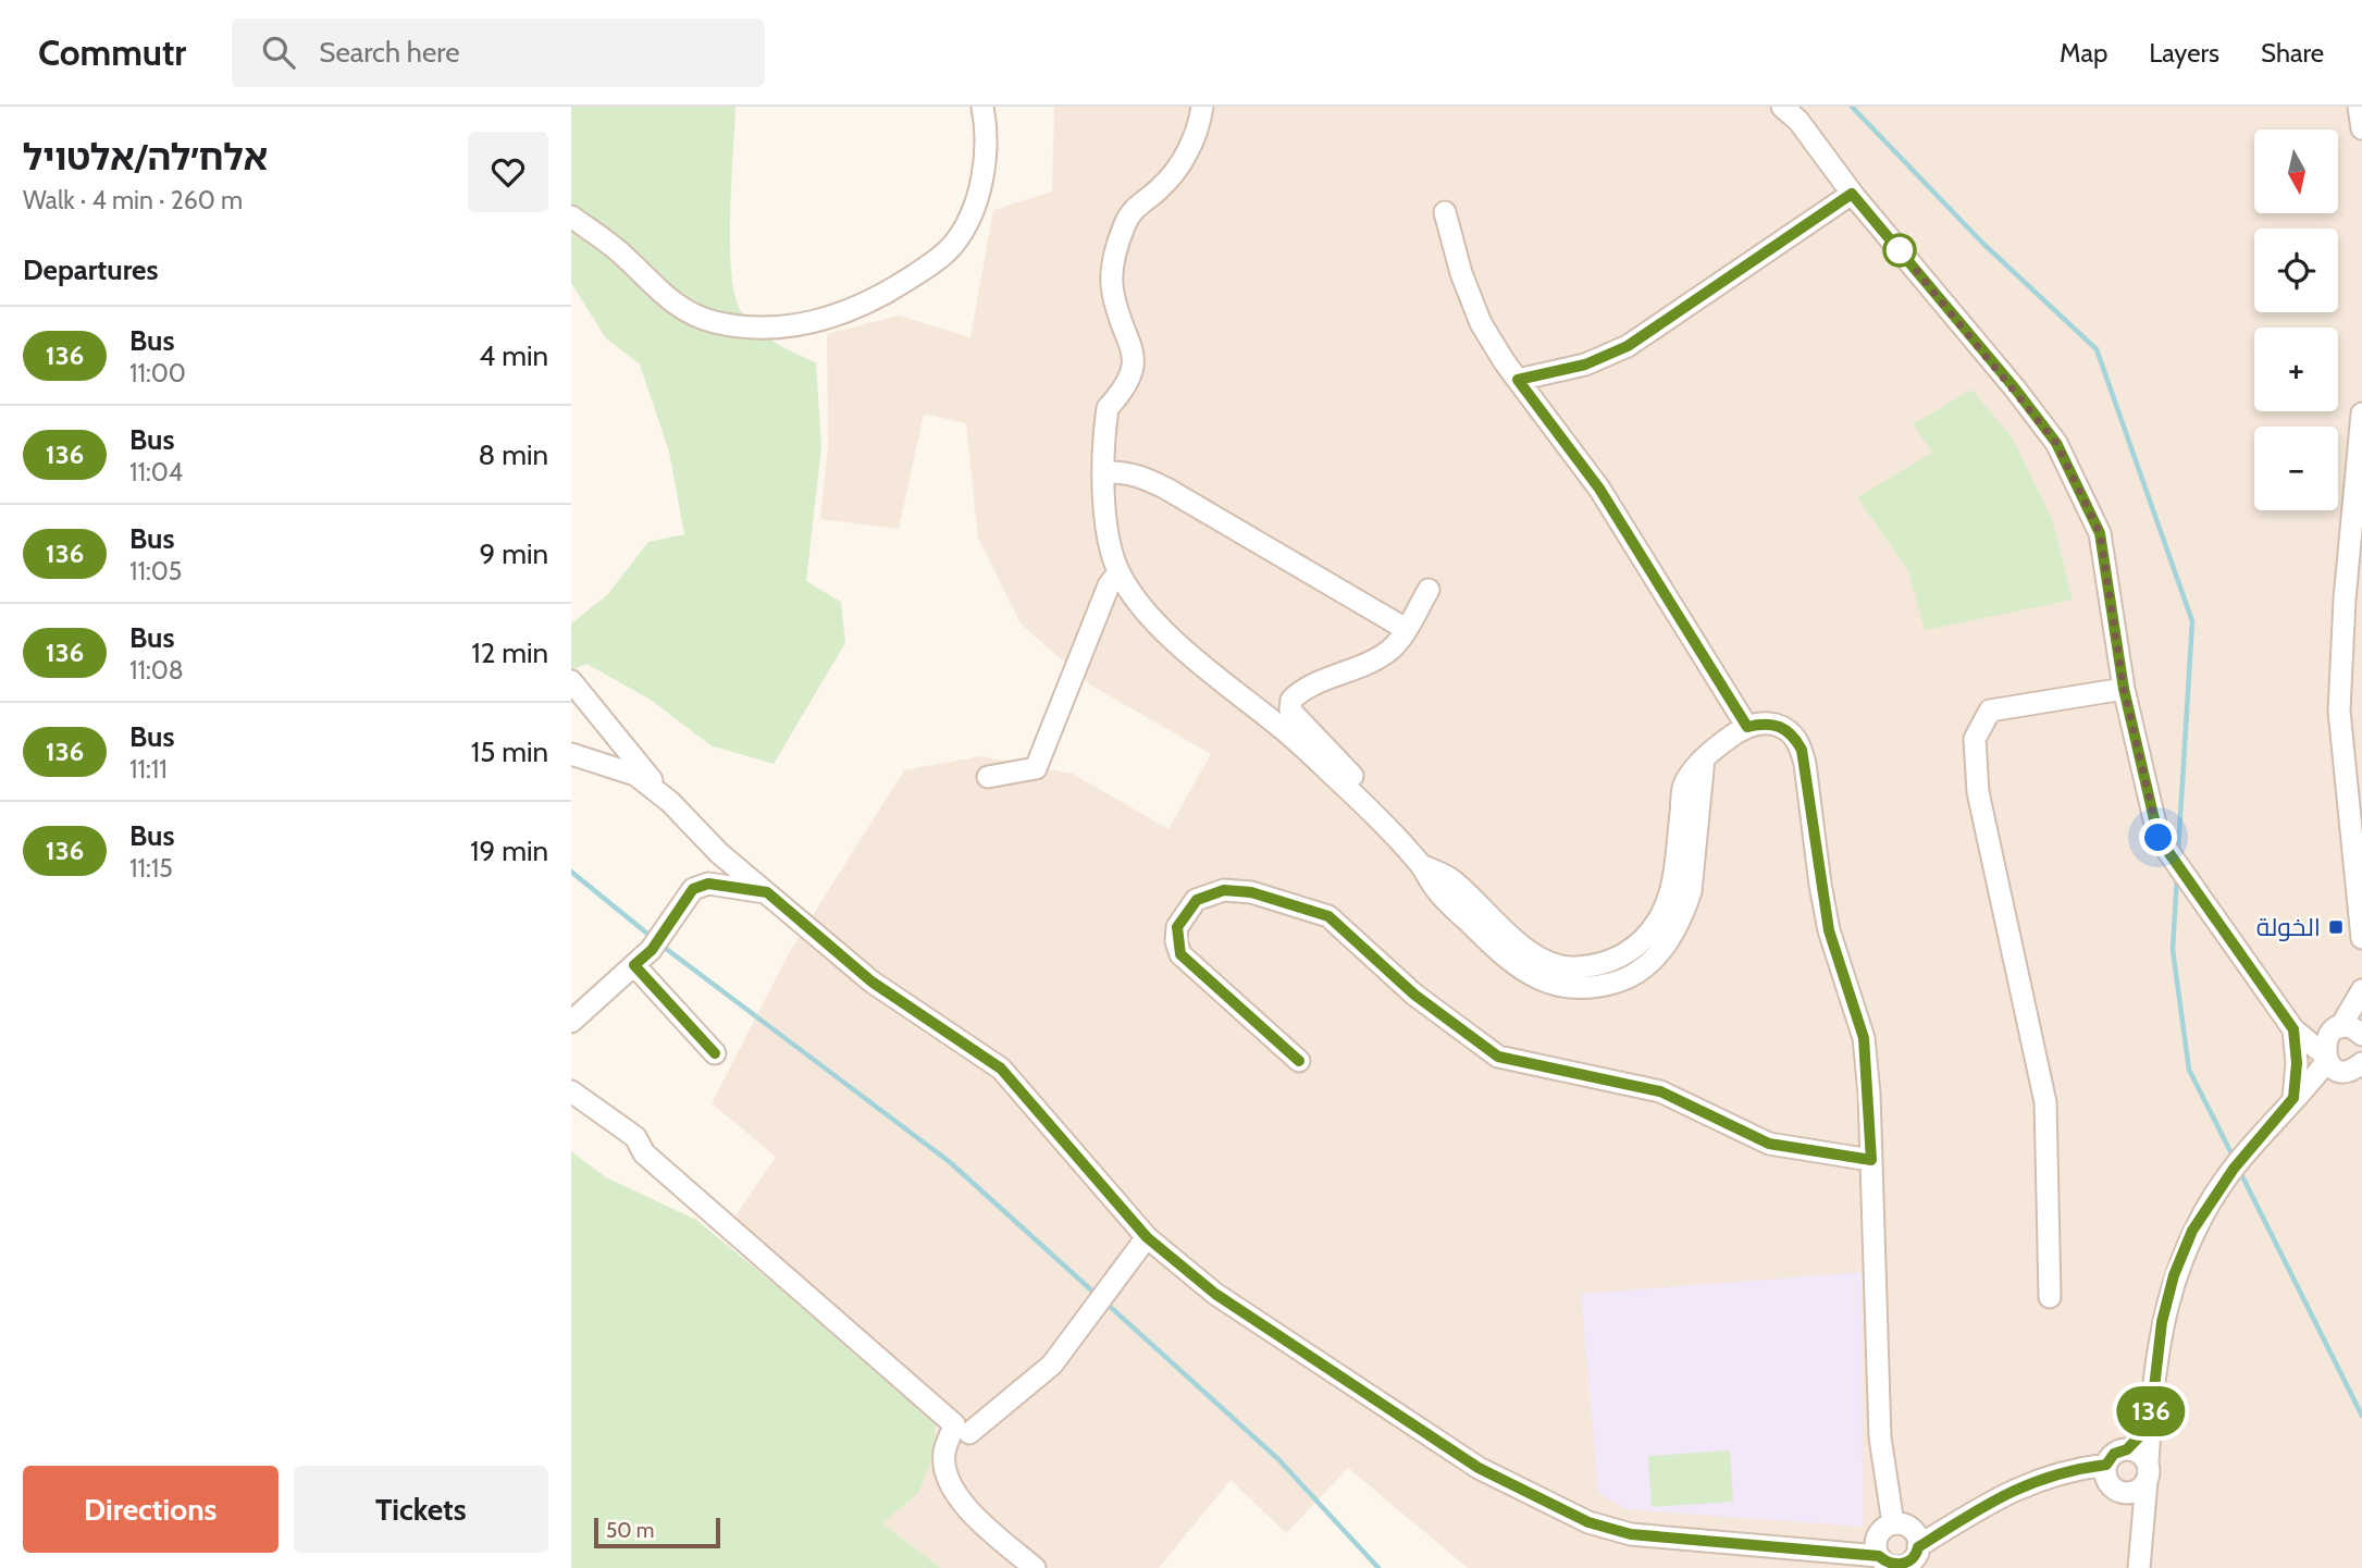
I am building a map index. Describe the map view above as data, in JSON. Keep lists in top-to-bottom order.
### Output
{
  "places": {
    "transit": ["الخولة"]
  },
  "lines": ["bus line 136"],
  "scale_bar": "50 m",
  "north": "bottom",
  "page": {
    "header": "Commutr",
    "search": "Search here",
    "nav": ["Map", "Layers", "Share"],
    "heading": [
      ["אלח׳לה/אלטויל", "Walk · 4 min · 260 m"],
      "Departures"
    ],
    "on_map": "136",
    "map_buttons": ["+", "−"],
    "list": [
      {
        "mark": "136",
        "name": "Bus",
        "note": "11:00",
        "value": "4 min"
      },
      {
        "mark": "136",
        "name": "Bus",
        "note": "11:04",
        "value": "8 min"
      },
      {
        "mark": "136",
        "name": "Bus",
        "note": "11:05",
        "value": "9 min"
      },
      {
        "mark": "136",
        "name": "Bus",
        "note": "11:08",
        "value": "12 min"
      },
      {
        "mark": "136",
        "name": "Bus",
        "note": "11:11",
        "value": "15 min"
      },
      {
        "mark": "136",
        "name": "Bus",
        "note": "11:15",
        "value": "19 min"
      }
    ],
    "buttons": ["Directions", "Tickets"],
    "scale": "50 m"
  }
}
